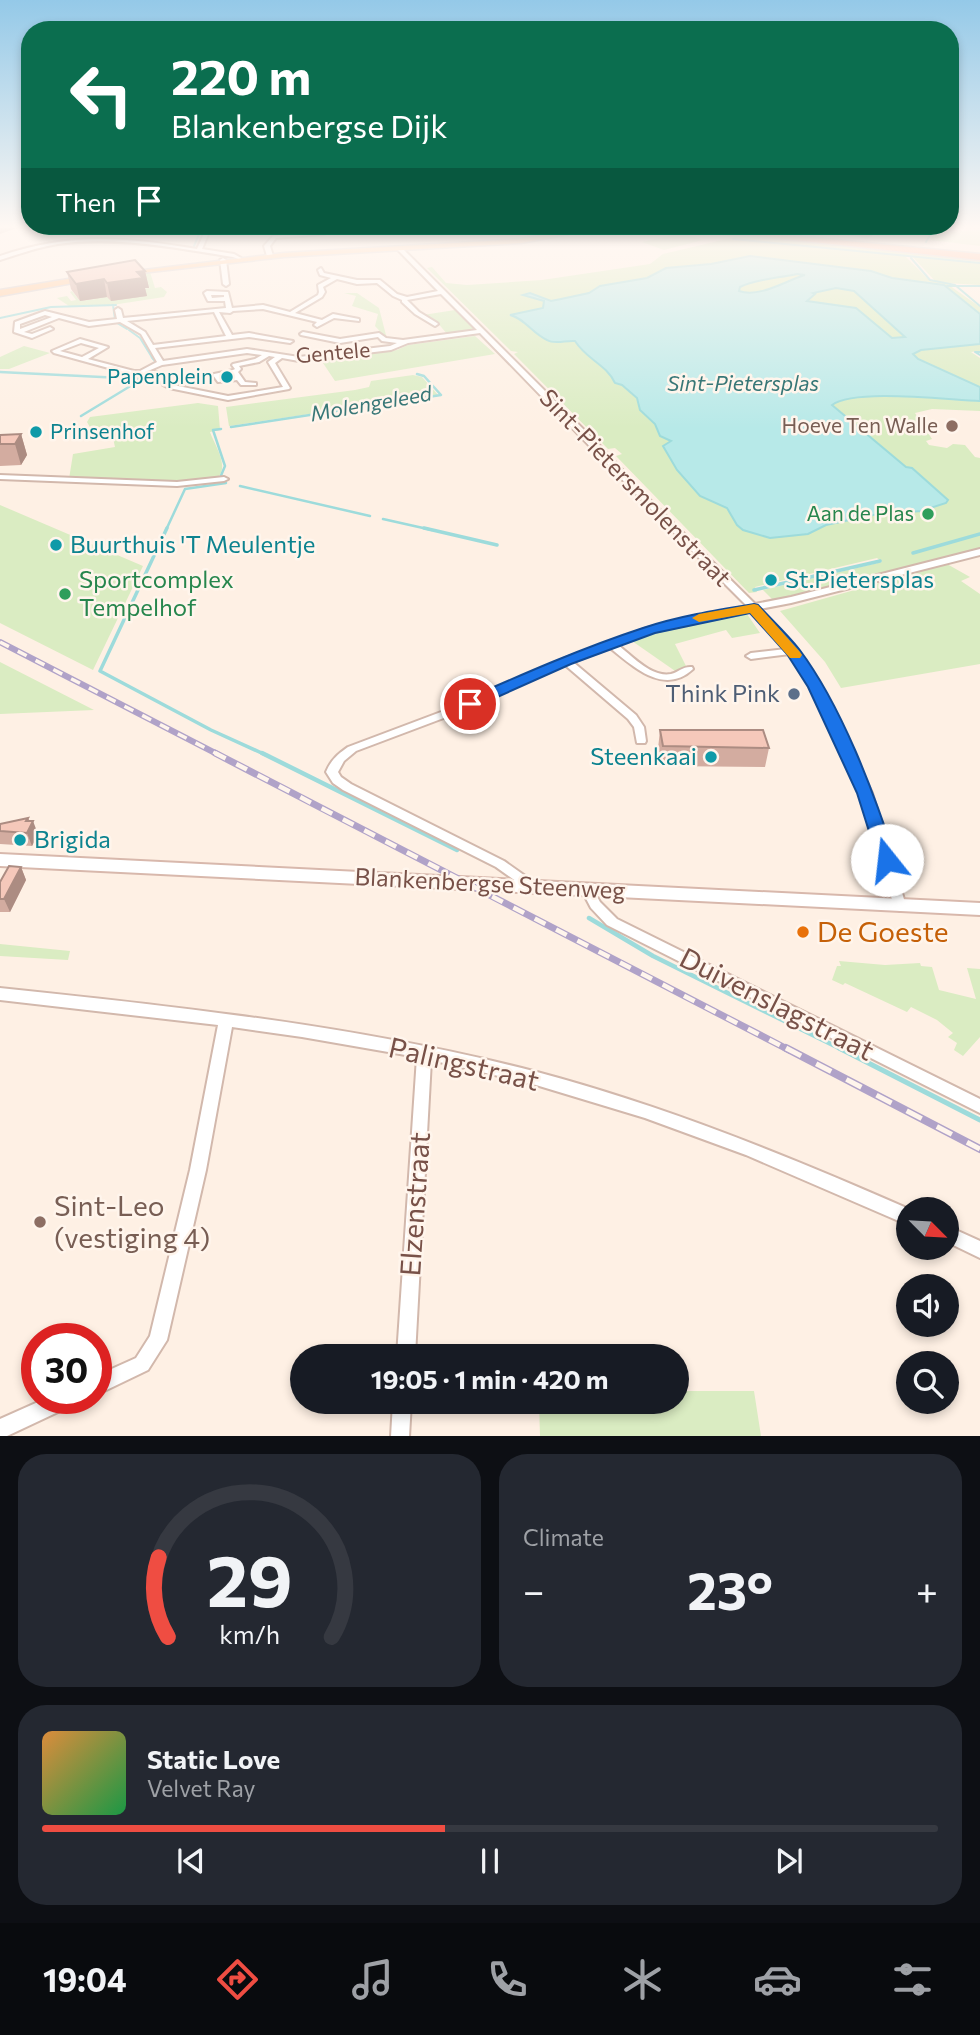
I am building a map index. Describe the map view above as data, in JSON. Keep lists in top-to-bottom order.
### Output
{
  "streets": {
    "main road": ["Blankenbergse Steenweg"],
    "street": [
      "Gentele",
      "Sint-Pietersmolenstraat",
      "Duivenslagstraat",
      "Palingstraat",
      "Elzenstraat"
    ]
  },
  "crossings": [
    ["Gentele", "Sint-Pietersmolenstraat"],
    ["Sint-Pietersmolenstraat", "Blankenbergse Steenweg"],
    ["Blankenbergse Steenweg", "Duivenslagstraat"],
    ["Palingstraat", "Elzenstraat"]
  ],
  "water": ["Sint-Pietersplas", "Molengeleed"],
  "places": [
    "Papenplein",
    "Hoeve Ten Walle",
    "Prinsenhof",
    "Aan de Plas",
    "Buurthuis 'T Meulentje",
    "St.Pietersplas",
    "Sportcomplex Tempelhof",
    "Think Pink",
    "Steenkaai",
    "Brigida",
    "De Goeste",
    "Sint-Leo (vestiging 4)"
  ],
  "north": "bottom right",
  "page": {
    "turn": ["220 m", "Blankenbergse Dijk"],
    "then": "Then",
    "limit": "30",
    "trip": "19:05 · 1 min · 420 m",
    "tile": "Climate",
    "heat": ["−", "23°", "+"],
    "song": ["Static Love", "Velvet Ray"],
    "tabs": "19:04",
    "gauge": ["29", "km/h"]
  }
}
